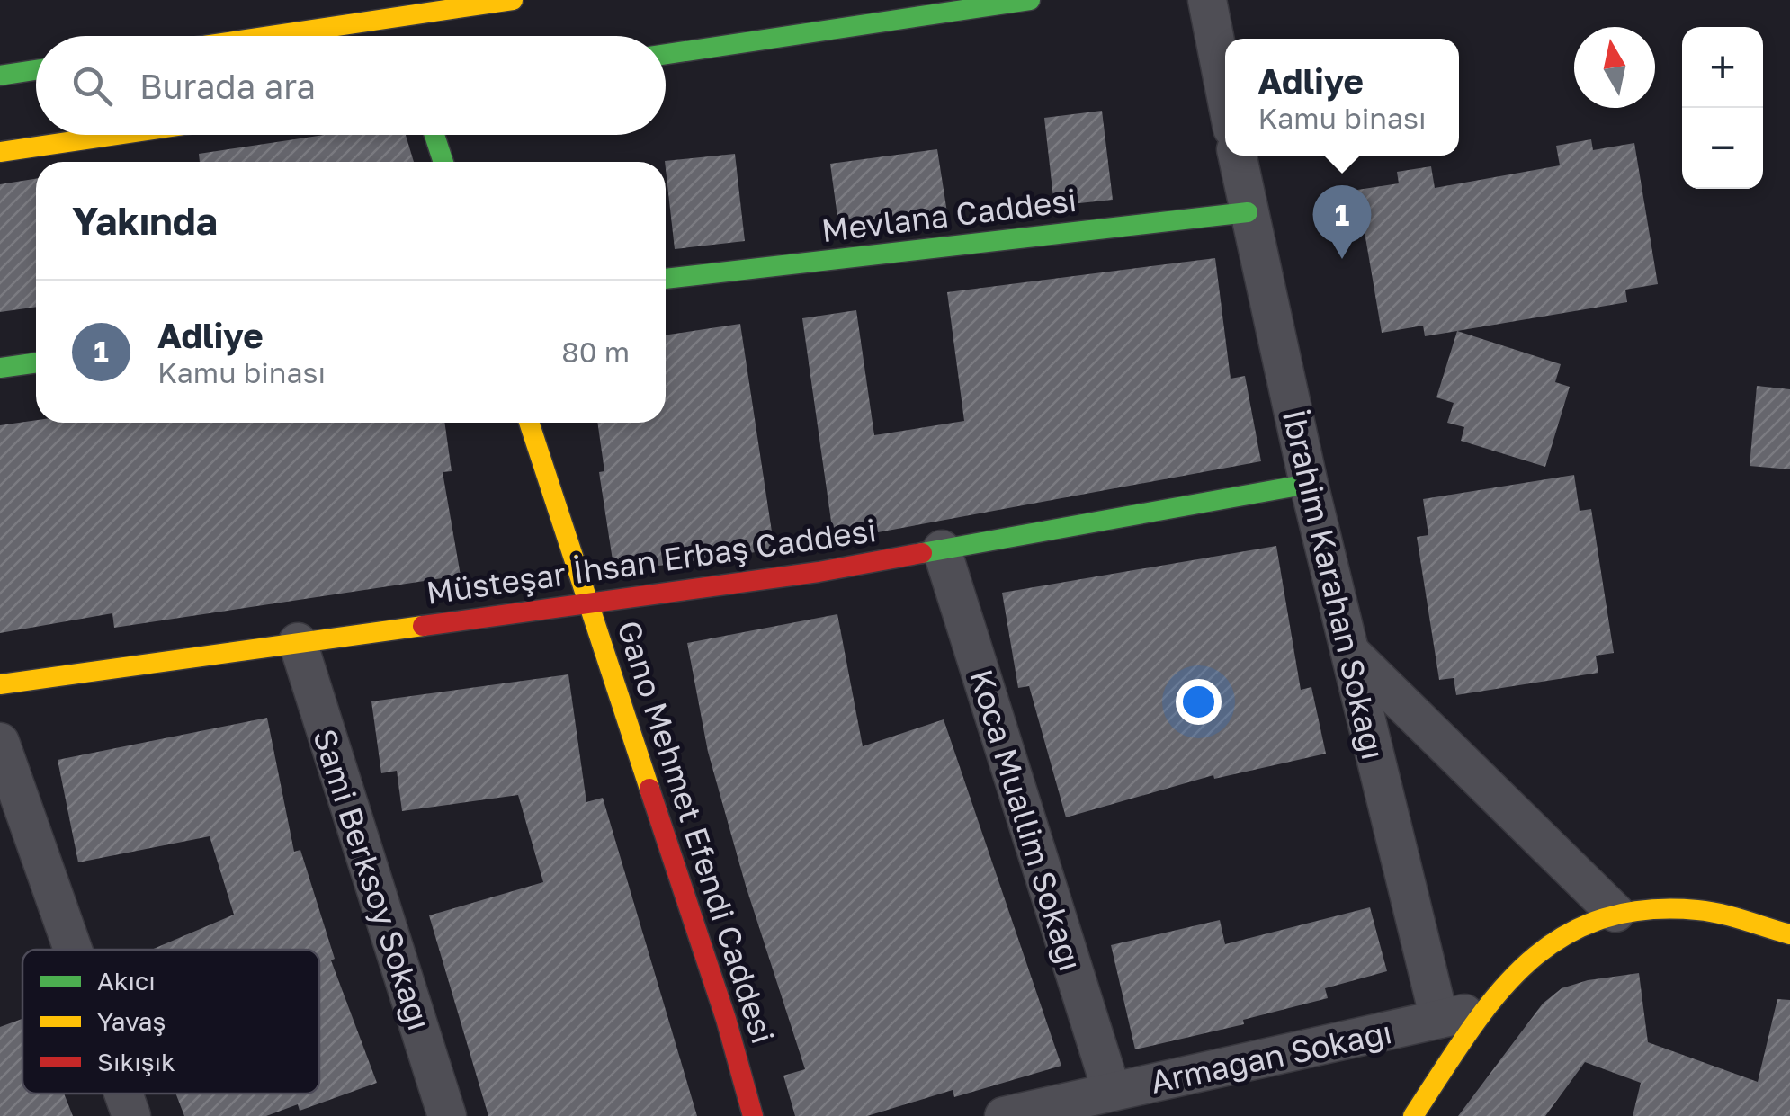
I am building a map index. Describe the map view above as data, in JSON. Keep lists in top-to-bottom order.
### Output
{
  "streets": {
    "street": [
      "Mevlana Caddesi",
      "Müsteşar İhsan Erbaş Caddesi",
      "İbrahim Karahan Sokağı",
      "Koca Muallim Sokağı",
      "Gano Mehmet Efendi Caddesi",
      "Sami Berksoy Sokağı",
      "Armağan Sokağı"
    ]
  },
  "crossings": [
    ["Mevlana Caddesi", "İbrahim Karahan Sokağı"],
    ["Müsteşar İhsan Erbaş Caddesi", "İbrahim Karahan Sokağı"],
    ["Müsteşar İhsan Erbaş Caddesi", "Koca Muallim Sokağı"],
    ["Müsteşar İhsan Erbaş Caddesi", "Gano Mehmet Efendi Caddesi"],
    ["Müsteşar İhsan Erbaş Caddesi", "Sami Berksoy Sokağı"],
    ["İbrahim Karahan Sokağı", "Armağan Sokağı"],
    ["Koca Muallim Sokağı", "Armağan Sokağı"]
  ],
  "legend": ["Akıcı", "Yavaş", "Sıkışık"],
  "north": "top",
  "page": {
    "map_buttons": ["+", "−"],
    "search": "Burada ara",
    "popup": ["Adliye", "Kamu binası"],
    "heading": "Yakında",
    "pins": "1",
    "list": [
      {
        "mark": "1",
        "name": "Adliye",
        "note": "Kamu binası",
        "value": "80 m"
      }
    ]
  }
}
